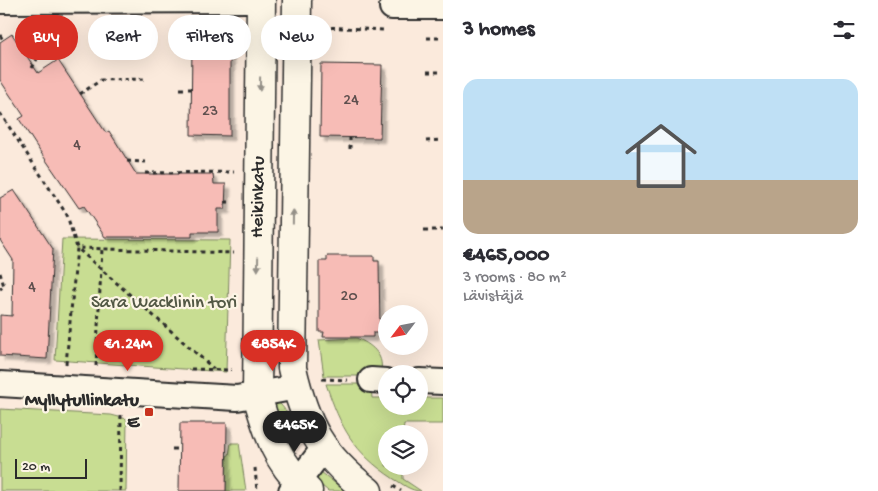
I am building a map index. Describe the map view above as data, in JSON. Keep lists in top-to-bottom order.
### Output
{
  "streets": {
    "main road": ["Heikinkatu"]
  },
  "parks": ["Sara Wacklinin tori"],
  "places": {
    "transit": ["Myllytullinkatu E"]
  },
  "house_numbers": [
    "24",
    "23",
    "4",
    "4",
    "20"
  ],
  "scale_bar": "20 m",
  "north": "bottom left",
  "page": {
    "heading": "3 homes",
    "chip": [
      "Buy",
      "Rent",
      "Filters",
      "New"
    ],
    "list": [
      {
        "name": "€465,000",
        "note": "3 rooms · 80 m² · Lävistäjä"
      }
    ],
    "price": ["€1.24M", "€854K", "€465K"],
    "scale": "20 m"
  }
}
